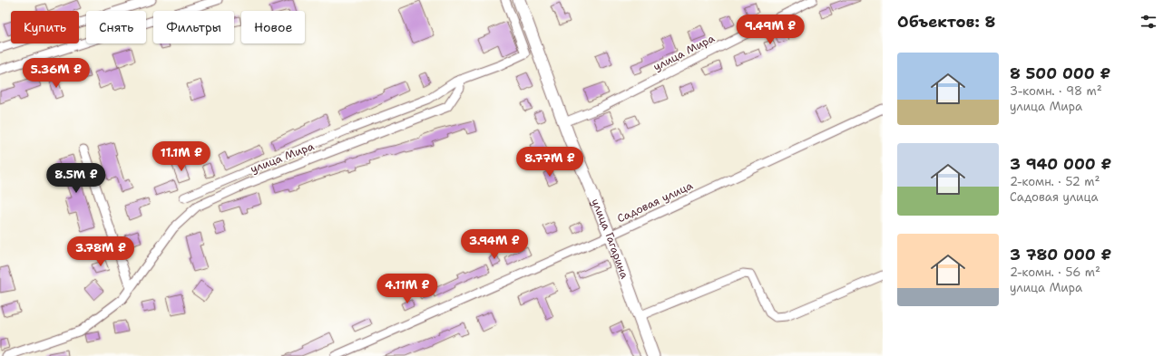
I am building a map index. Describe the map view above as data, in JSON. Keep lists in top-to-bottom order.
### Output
{
  "streets": {
    "main road": ["улица Гагарина"],
    "street": ["улица Мира", "Садовая улица"]
  },
  "crossings": [
    ["улица Мира", "улица Гагарина"],
    ["Садовая улица", "улица Гагарина"]
  ],
  "page": {
    "heading": "Объектов: 8",
    "chip": [
      "Купить",
      "Снять",
      "Фильтры",
      "Новое"
    ],
    "price": [
      "9.49M ₽",
      "5.36M ₽",
      "11.1M ₽",
      "8.77M ₽",
      "8.5M ₽",
      "3.94M ₽",
      "3.78M ₽",
      "4.11M ₽"
    ],
    "list": [
      {
        "name": "8 500 000 ₽",
        "note": "3-комн. · 98 m² · улица Мира"
      },
      {
        "name": "3 940 000 ₽",
        "note": "2-комн. · 52 m² · Садовая улица"
      },
      {
        "name": "3 780 000 ₽",
        "note": "2-комн. · 56 m² · улица Мира"
      }
    ]
  }
}
